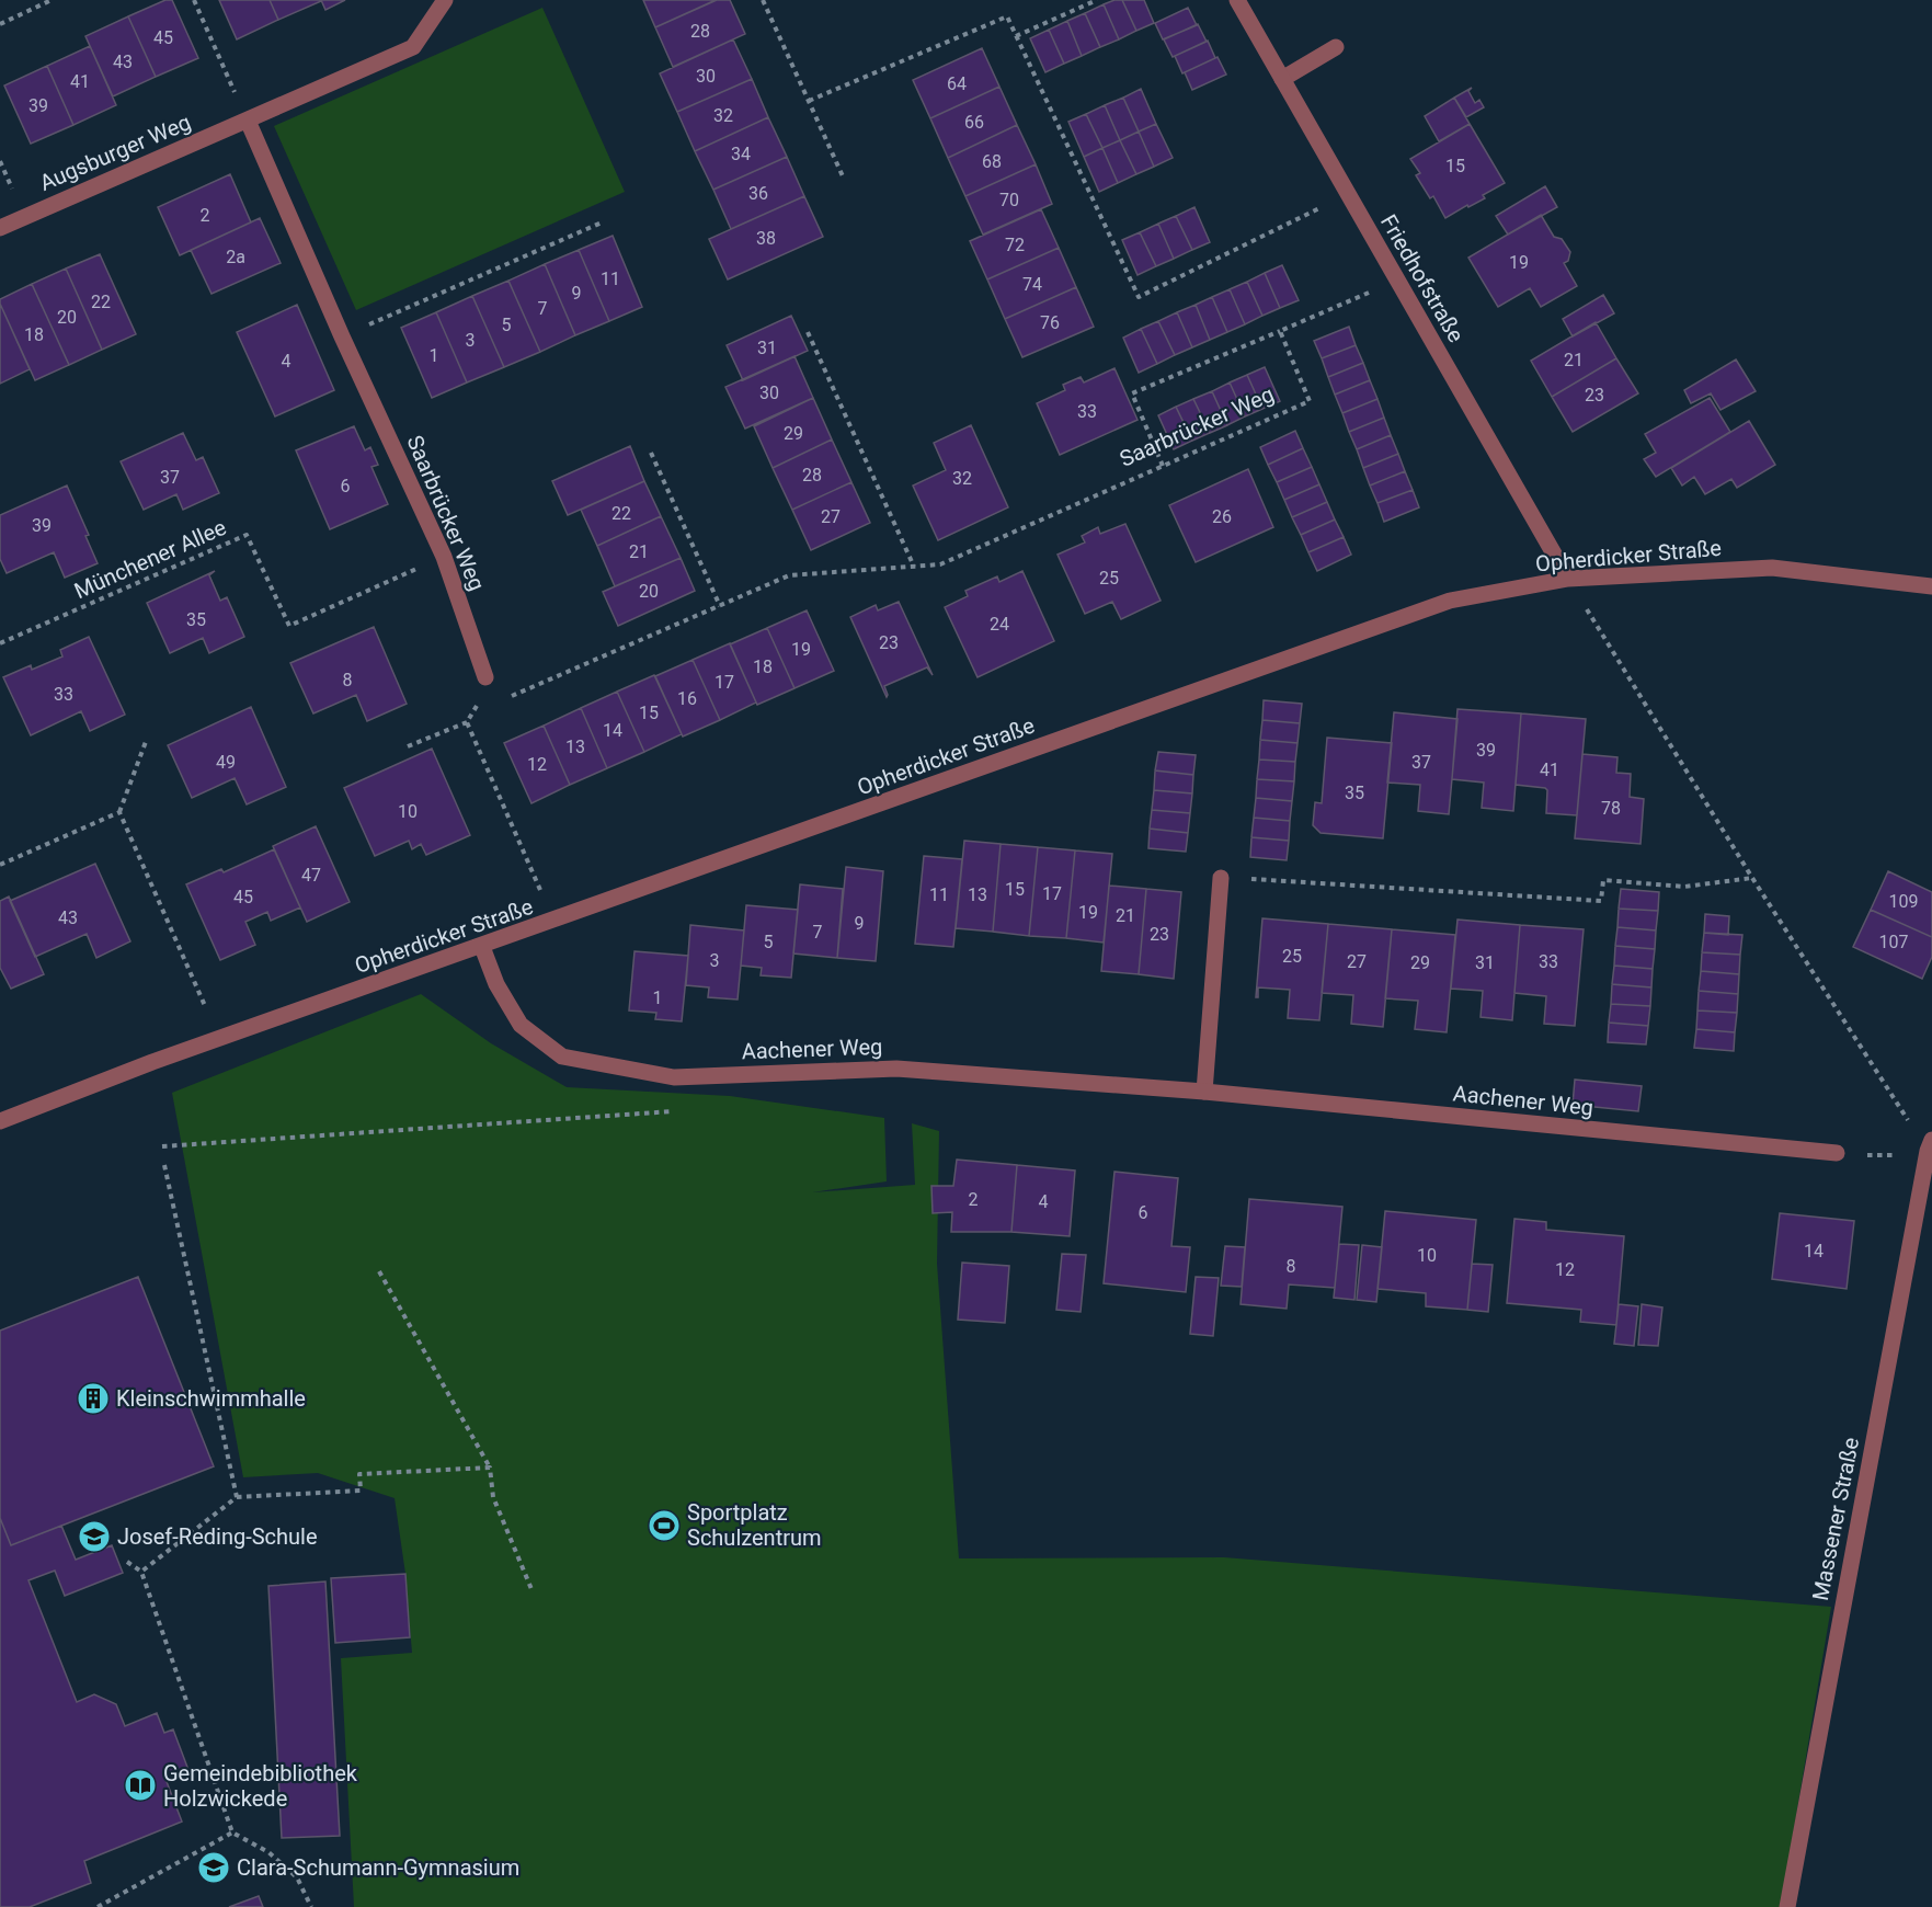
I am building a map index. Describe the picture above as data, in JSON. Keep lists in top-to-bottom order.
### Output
{
  "streets": {
    "street": [
      "Augsburger Weg",
      "Friedhofstraße",
      "Saarbrücker Weg",
      "Opherdicker Straße",
      "Aachener Weg",
      "Massener Straße"
    ],
    "path": ["Münchener Allee"]
  },
  "crossings": [
    ["Augsburger Weg", "Saarbrücker Weg"],
    ["Friedhofstraße", "Opherdicker Straße"],
    ["Saarbrücker Weg", "Münchener Allee"],
    ["Opherdicker Straße", "Aachener Weg"]
  ],
  "places": {
    "building": ["Kleinschwimmhalle"],
    "sports": ["Sportplatz Schulzentrum"],
    "school or university": ["Josef-Reding-Schule", "Clara-Schumann-Gymnasium"],
    "library": ["Gemeindebibliothek Holzwickede"]
  },
  "house_numbers": [
    "28",
    "45",
    "43",
    "30",
    "41",
    "64",
    "39",
    "32",
    "66",
    "34",
    "68",
    "15",
    "36",
    "70",
    "2",
    "38",
    "72",
    "2a",
    "19",
    "11",
    "74",
    "9",
    "22",
    "7",
    "20",
    "76",
    "5",
    "18",
    "3",
    "31",
    "1",
    "21",
    "4",
    "30",
    "23",
    "33",
    "29",
    "28",
    "37",
    "32",
    "6",
    "22",
    "27",
    "26",
    "39",
    "21",
    "25",
    "20",
    "35",
    "24",
    "23",
    "19",
    "18",
    "8",
    "17",
    "33",
    "16",
    "15",
    "14",
    "13",
    "39",
    "49",
    "37",
    "12",
    "41",
    "35",
    "78",
    "10",
    "47",
    "15",
    "17",
    "11",
    "13",
    "45",
    "109",
    "19",
    "21",
    "43",
    "9",
    "7",
    "23",
    "5",
    "107",
    "25",
    "3",
    "27",
    "33",
    "29",
    "31",
    "1",
    "2",
    "4",
    "6",
    "14",
    "10",
    "8",
    "12"
  ]
}
